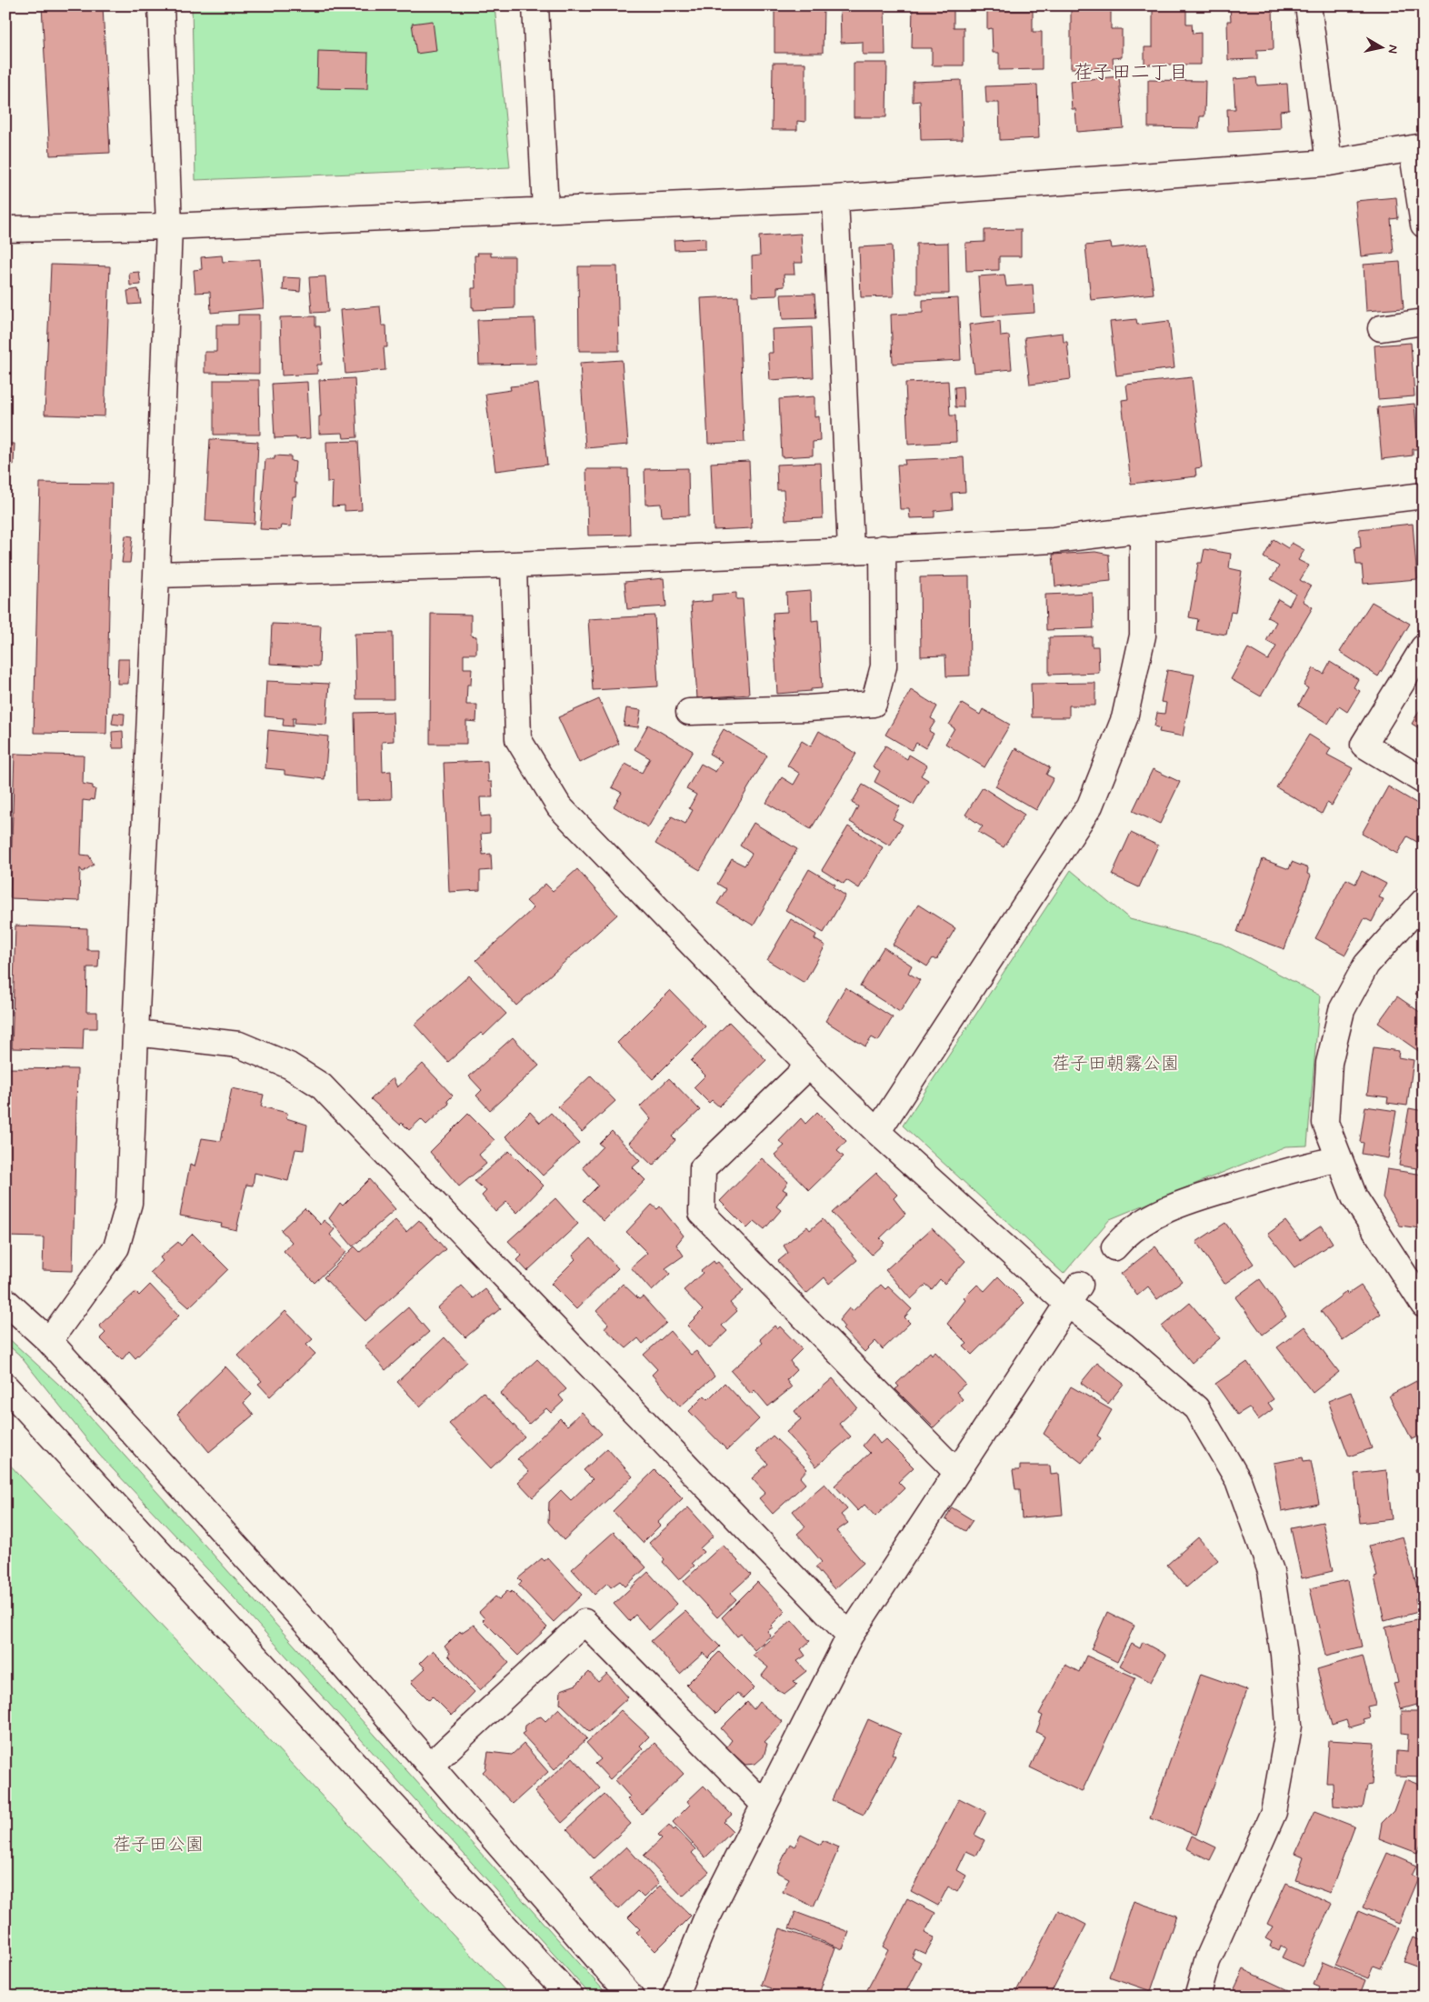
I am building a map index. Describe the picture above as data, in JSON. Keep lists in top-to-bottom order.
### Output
{
  "districts": ["荏子田二丁目"],
  "parks": ["荏子田朝霧公園", "荏子田公園"],
  "north": "right"
}
